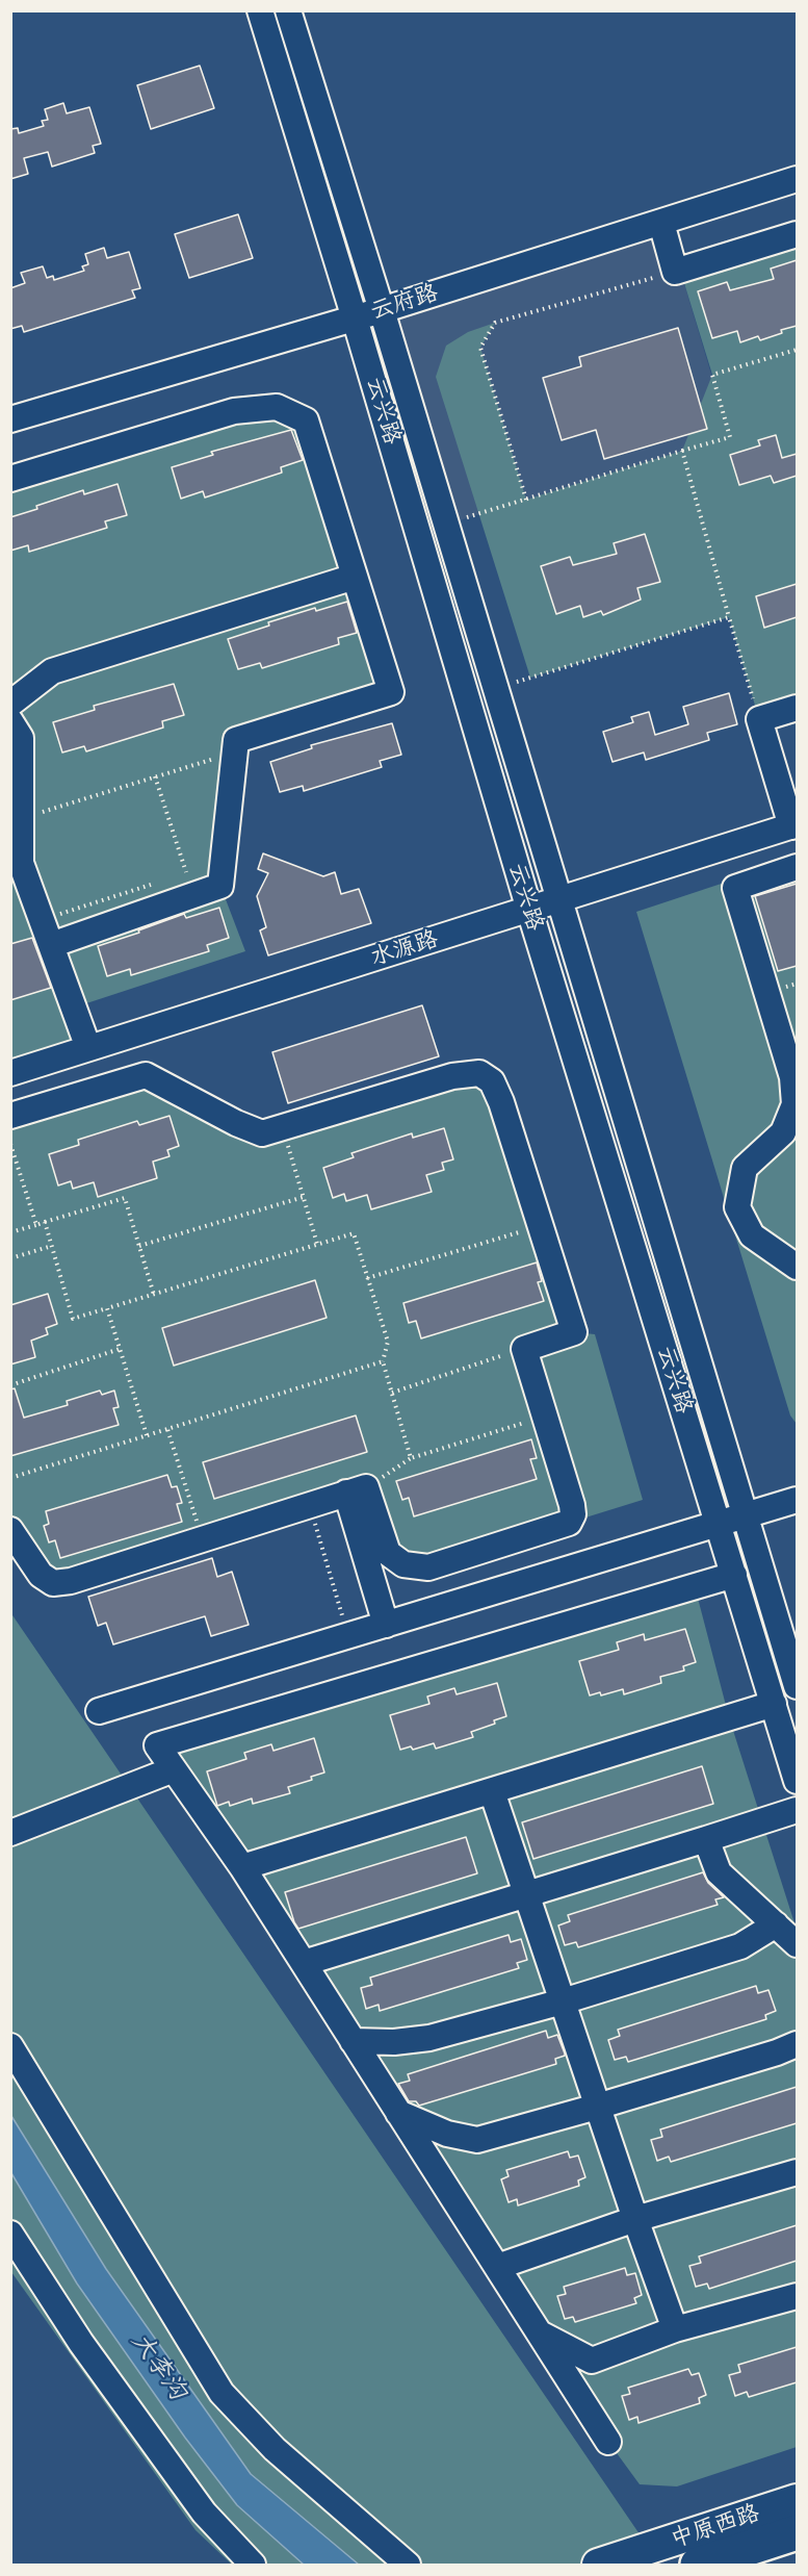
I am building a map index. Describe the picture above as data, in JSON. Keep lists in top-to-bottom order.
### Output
{
  "streets": {
    "main road": ["中原西路"],
    "street": ["云府路", "云兴路", "水源路"]
  },
  "crossings": [
    ["云府路", "云兴路"],
    ["云兴路", "水源路"]
  ],
  "water": ["大李沟"]
}
